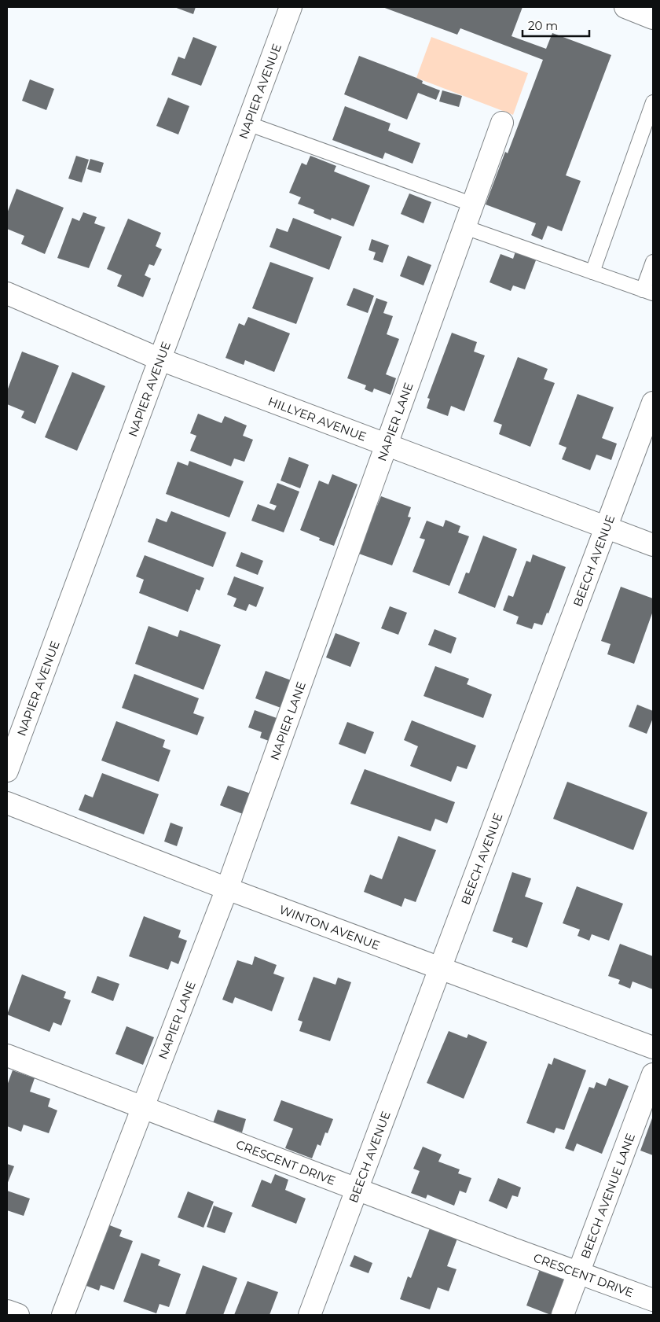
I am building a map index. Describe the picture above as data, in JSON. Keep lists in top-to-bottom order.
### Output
{
  "streets": {
    "street": [
      "NAPIER AVENUE",
      "HILLYER AVENUE",
      "NAPIER LANE",
      "BEECH AVENUE",
      "WINTON AVENUE",
      "CRESCENT DRIVE",
      "BEECH AVENUE LANE"
    ]
  },
  "crossings": [
    ["NAPIER AVENUE", "HILLYER AVENUE"],
    ["HILLYER AVENUE", "NAPIER LANE"],
    ["HILLYER AVENUE", "BEECH AVENUE"],
    ["NAPIER LANE", "WINTON AVENUE"],
    ["NAPIER LANE", "CRESCENT DRIVE"],
    ["BEECH AVENUE", "WINTON AVENUE"],
    ["BEECH AVENUE", "CRESCENT DRIVE"],
    ["CRESCENT DRIVE", "BEECH AVENUE LANE"]
  ],
  "scale_bar": "20 m"
}
